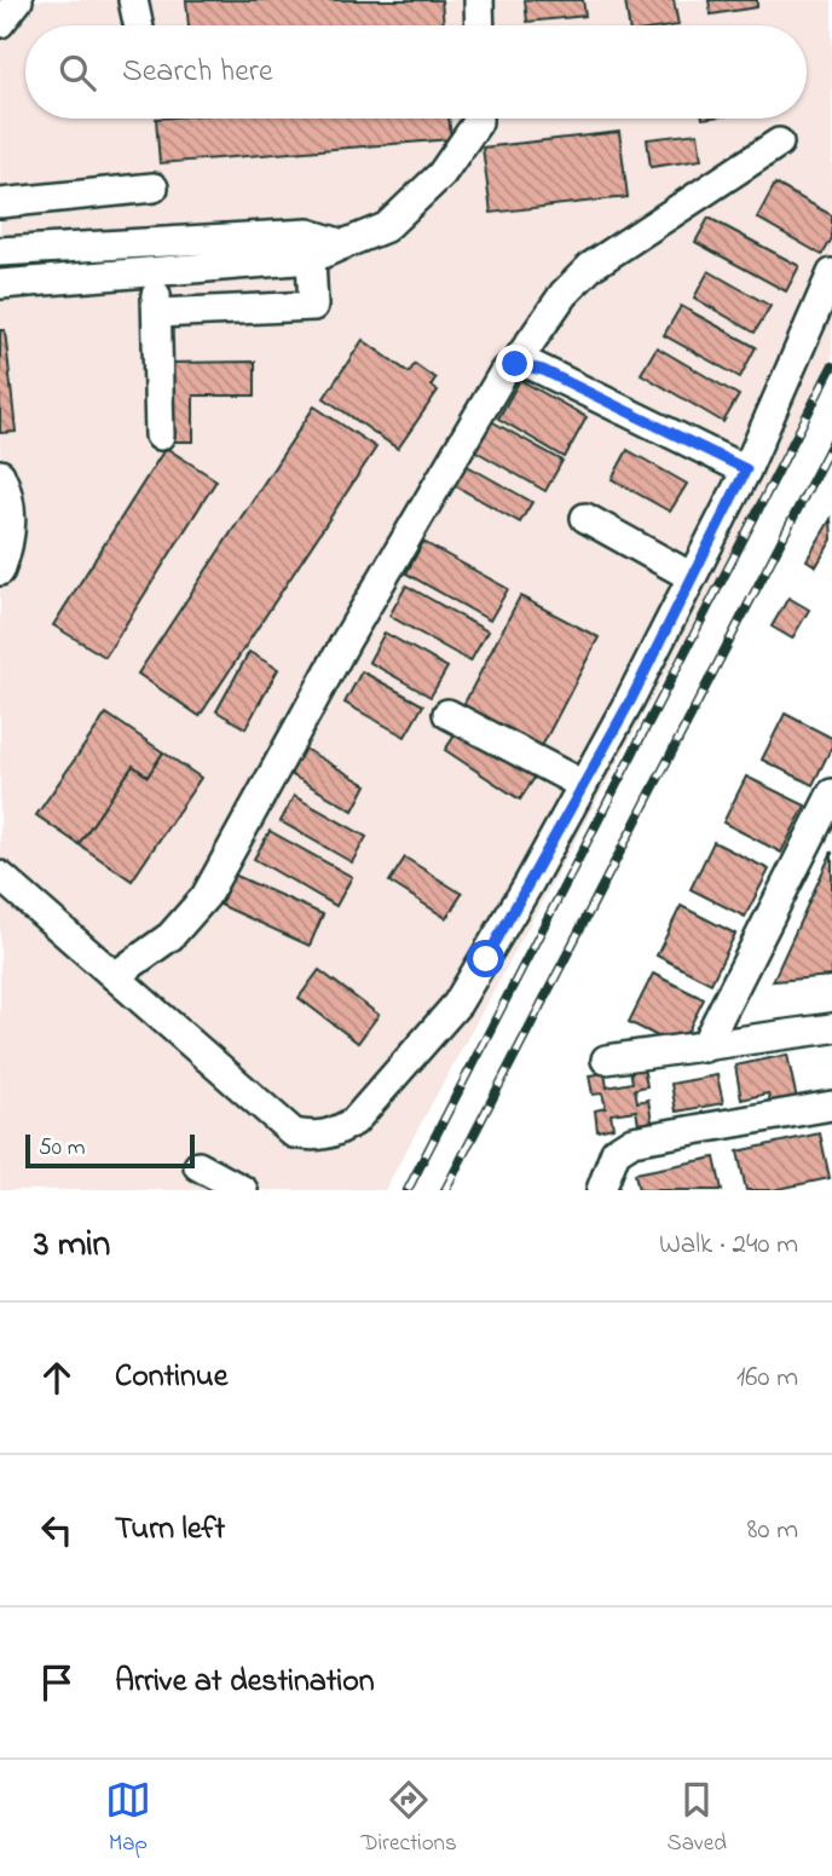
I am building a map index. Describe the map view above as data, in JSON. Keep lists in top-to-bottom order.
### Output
{
  "scale_bar": "50 m",
  "page": {
    "search": "Search here",
    "scale": "50 m",
    "heading": ["3 min", "Walk · 240 m"],
    "list": [
      ["Continue", "160 m"],
      ["Turn left", "80 m"],
      "Arrive at destination"
    ],
    "nav": ["Map", "Directions", "Saved"]
  }
}
